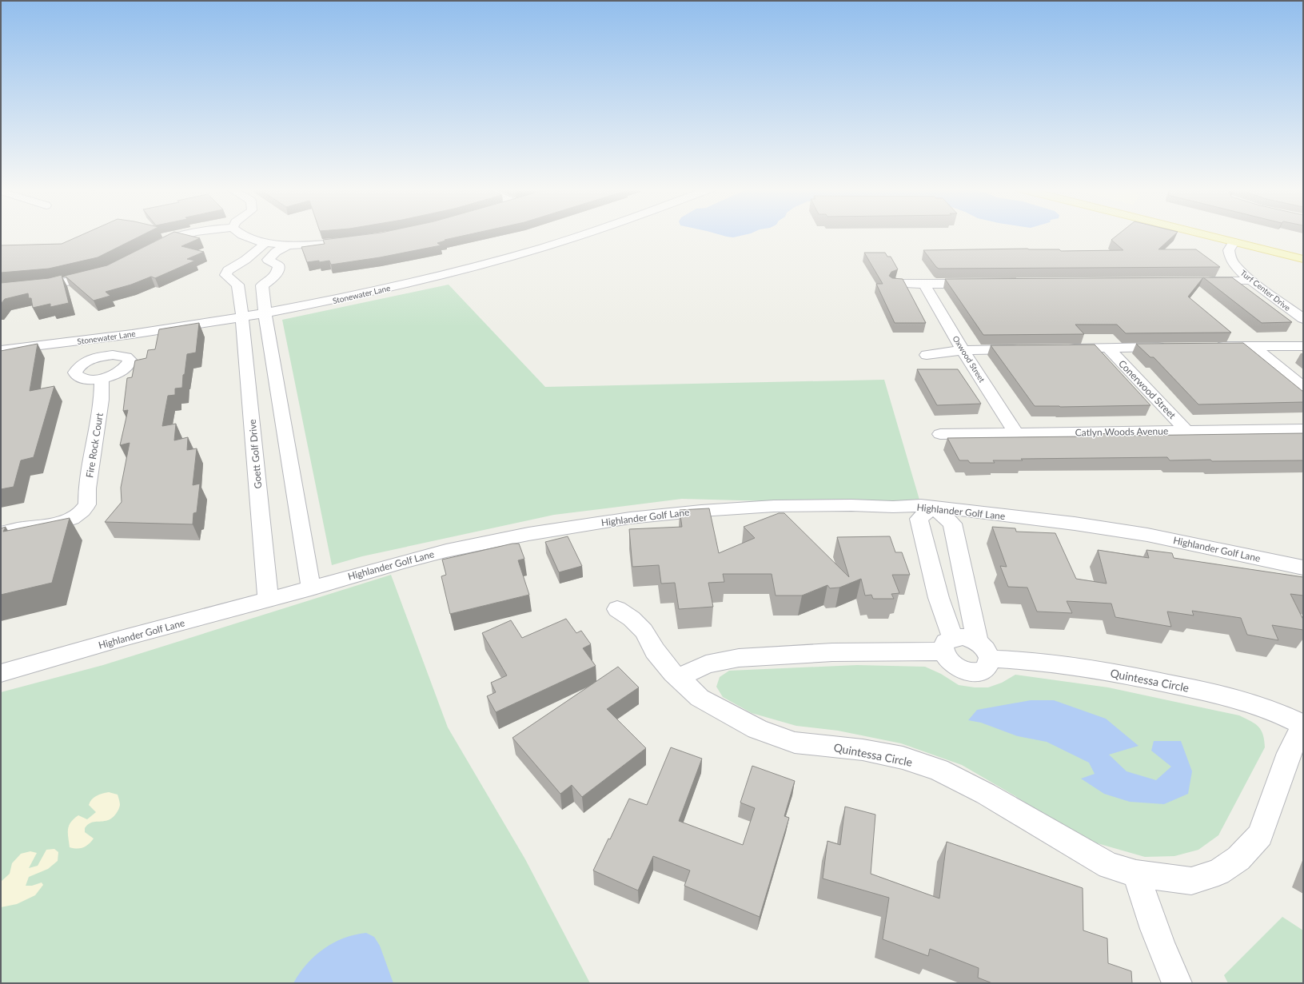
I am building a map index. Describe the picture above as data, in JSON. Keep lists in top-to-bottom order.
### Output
{
  "streets": {
    "street": [
      "Turf Center Drive",
      "Stonewater Lane",
      "Oxwood Street",
      "Conerwood Street",
      "Catlyn Woods Avenue",
      "Fire Rock Court",
      "Goett Golf Drive",
      "Highlander Golf Lane",
      "Quintessa Circle"
    ]
  },
  "crossings": [
    ["Stonewater Lane", "Goett Golf Drive"],
    ["Oxwood Street", "Catlyn Woods Avenue"],
    ["Conerwood Street", "Catlyn Woods Avenue"],
    ["Goett Golf Drive", "Highlander Golf Lane"]
  ]
}
